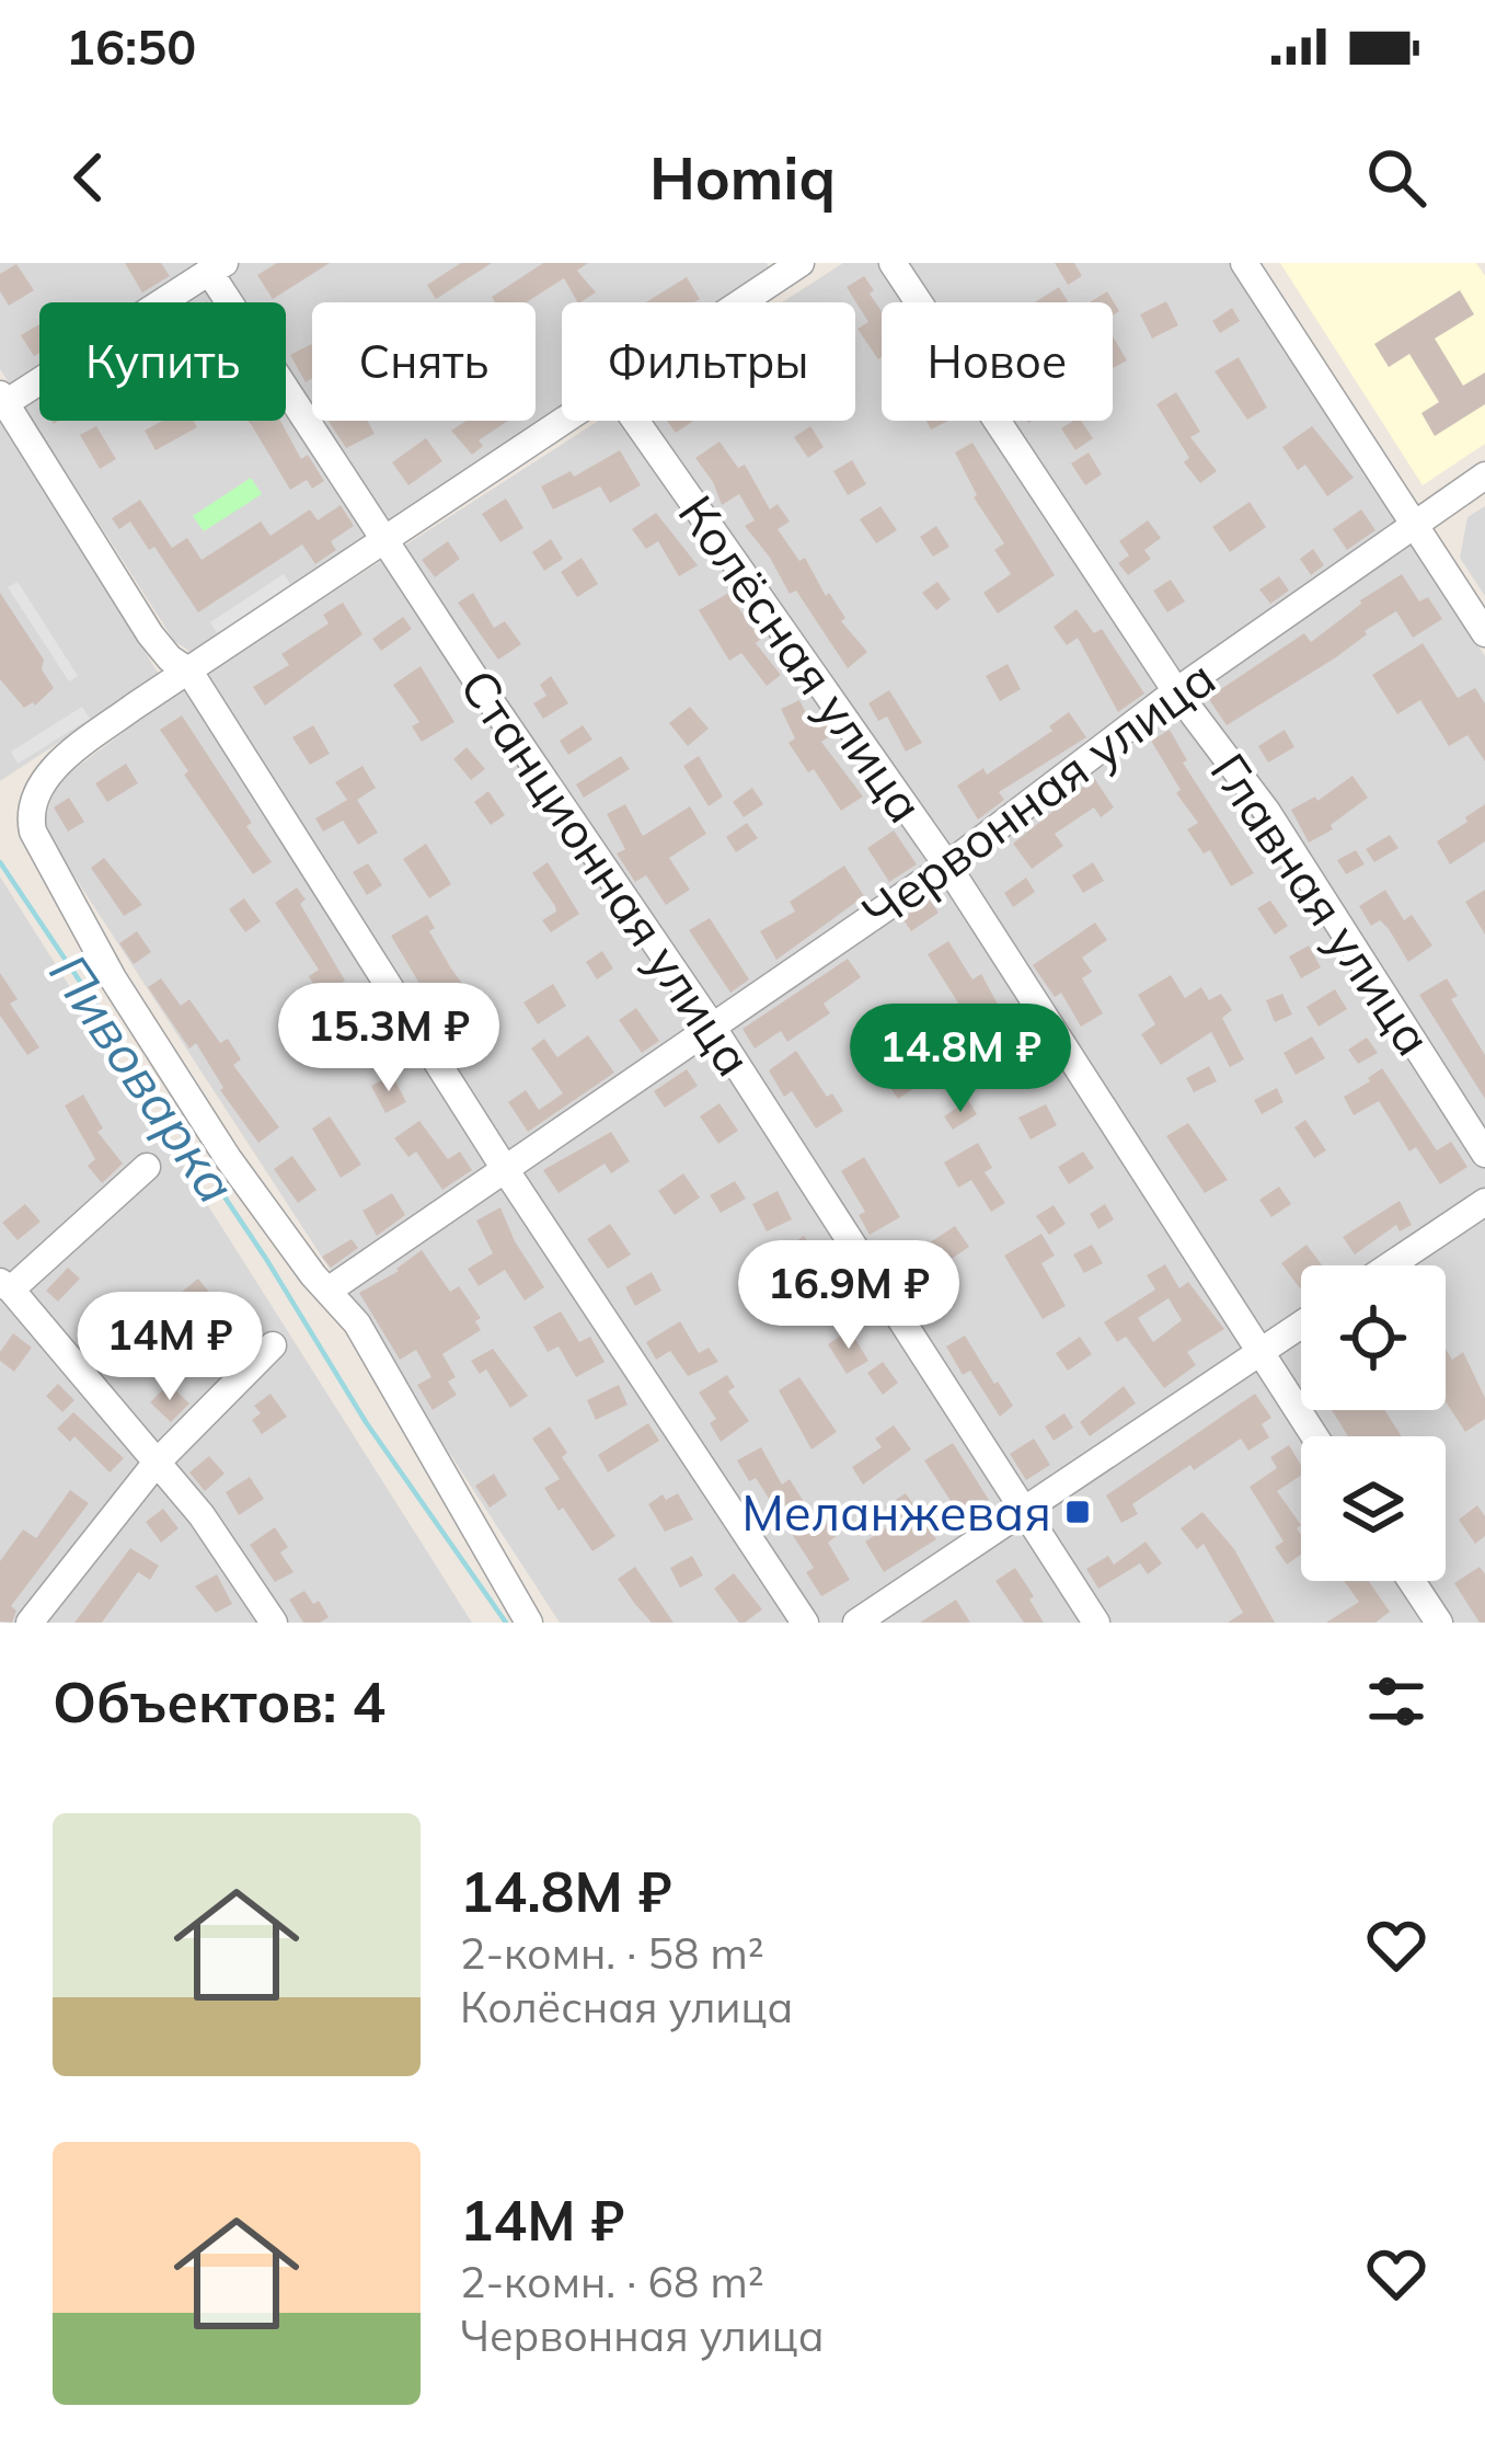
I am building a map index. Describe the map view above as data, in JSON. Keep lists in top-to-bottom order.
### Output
{
  "streets": {
    "street": [
      "Колёсная улица",
      "Червонная улица",
      "Станционная улица",
      "Главная улица"
    ]
  },
  "crossings": [
    ["Колёсная улица", "Червонная улица"],
    ["Червонная улица", "Станционная улица"],
    ["Червонная улица", "Главная улица"]
  ],
  "water": ["Пивоварка"],
  "places": {
    "transit": ["Меланжевая"]
  },
  "page": {
    "status": "16:50",
    "header": "Homiq",
    "chip": [
      "Купить",
      "Снять",
      "Фильтры",
      "Новое"
    ],
    "price": [
      "15.3M ₽",
      "14.8M ₽",
      "16.9M ₽",
      "14M ₽"
    ],
    "heading": "Объектов: 4",
    "list": [
      {
        "name": "14.8M ₽",
        "note": "2-комн. · 58 m² · Колёсная улица"
      },
      {
        "name": "14M ₽",
        "note": "2-комн. · 68 m² · Червонная улица"
      }
    ]
  }
}
